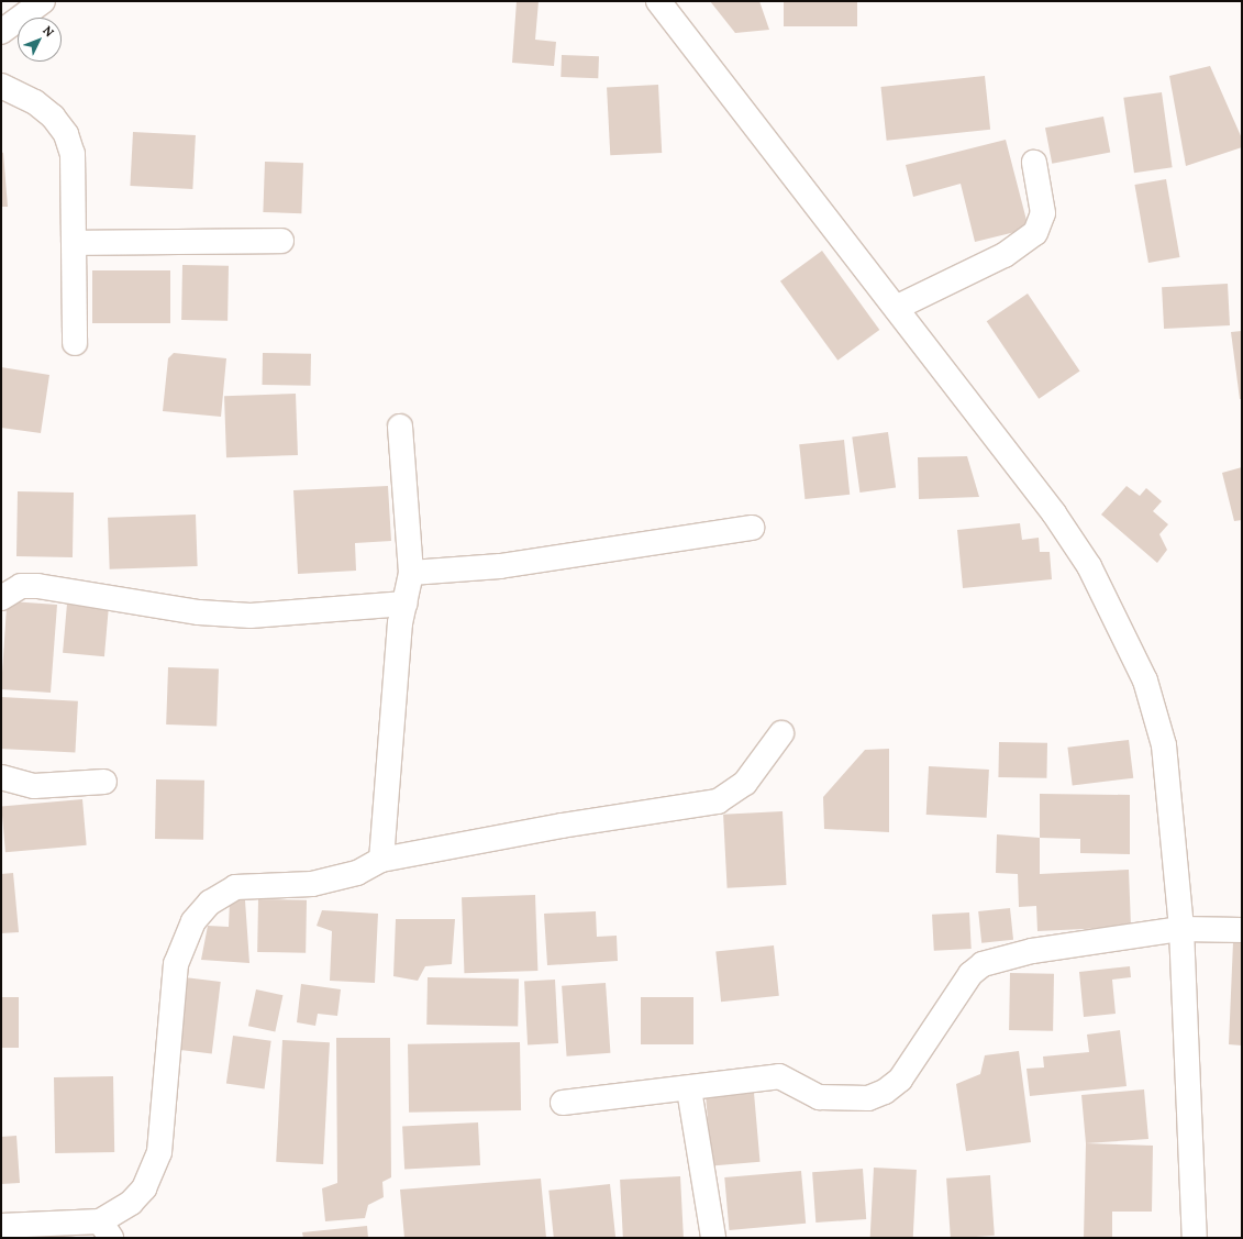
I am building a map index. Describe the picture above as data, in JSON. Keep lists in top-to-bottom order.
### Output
{
  "north": "top right"
}
